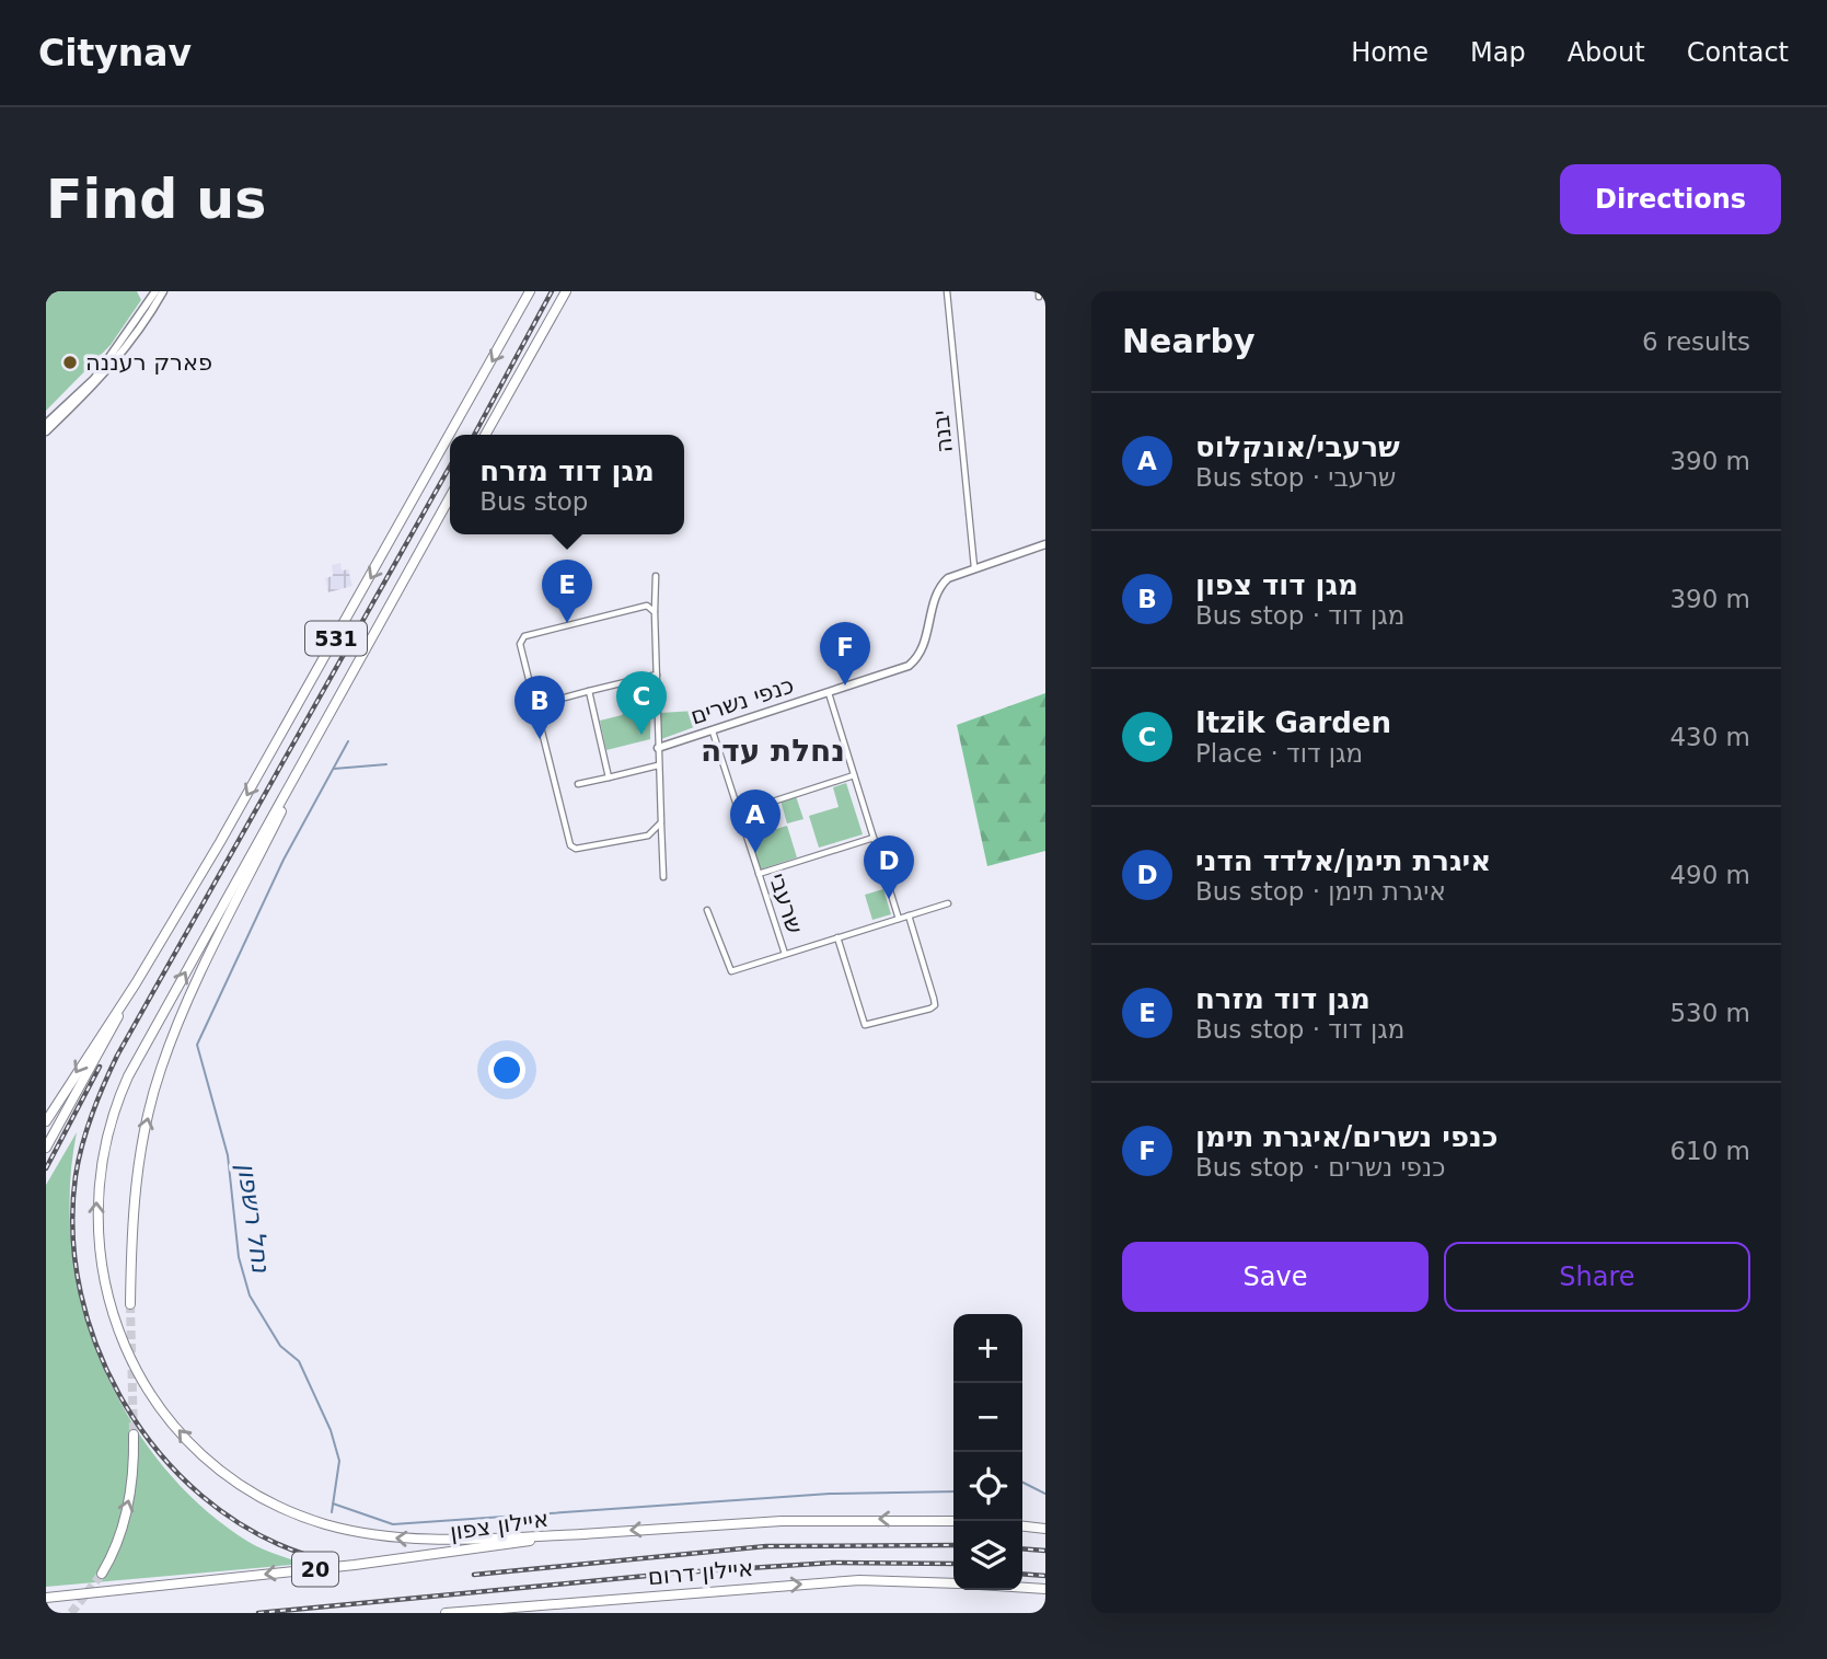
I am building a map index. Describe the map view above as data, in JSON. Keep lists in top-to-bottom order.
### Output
{
  "streets": {
    "highway": [
      "531",
      "איילון צפון",
      "20",
      "איילון דרום"
    ],
    "street": ["יבנה", "כנפי נשרים", "שרעבי"]
  },
  "crossings": [
    ["יבנה", "כנפי נשרים"],
    ["כנפי נשרים", "שרעבי"]
  ],
  "one_way": ["איילון צפון", "איילון דרום"],
  "districts": ["נחלת עדה"],
  "water": ["נחל רשפון"],
  "places": ["פארק רעננה"],
  "page": {
    "header": "Citynav",
    "nav": [
      "Home",
      "Map",
      "About",
      "Contact"
    ],
    "buttons": [
      "Directions",
      ["Save", "Share"]
    ],
    "title": "Find us",
    "heading": ["Nearby", "6 results"],
    "list": [
      {
        "mark": "A",
        "name": "שרעבי/אונקלוס",
        "note": "Bus stop · שרעבי",
        "value": "390 m"
      },
      {
        "mark": "B",
        "name": "מגן דוד צפון",
        "note": "Bus stop · מגן דוד",
        "value": "390 m"
      },
      {
        "mark": "C",
        "name": "Itzik Garden",
        "note": "Place · מגן דוד",
        "value": "430 m"
      },
      {
        "mark": "D",
        "name": "איגרת תימן/אלדד הדני",
        "note": "Bus stop · איגרת תימן",
        "value": "490 m"
      },
      {
        "mark": "E",
        "name": "מגן דוד מזרח",
        "note": "Bus stop · מגן דוד",
        "value": "530 m"
      },
      {
        "mark": "F",
        "name": "כנפי נשרים/איגרת תימן",
        "note": "Bus stop · כנפי נשרים",
        "value": "610 m"
      }
    ],
    "popup": ["מגן דוד מזרח", "Bus stop"],
    "pins": [
      "E",
      "F",
      "C",
      "B",
      "A",
      "D"
    ],
    "map_buttons": ["+", "−"]
  }
}
